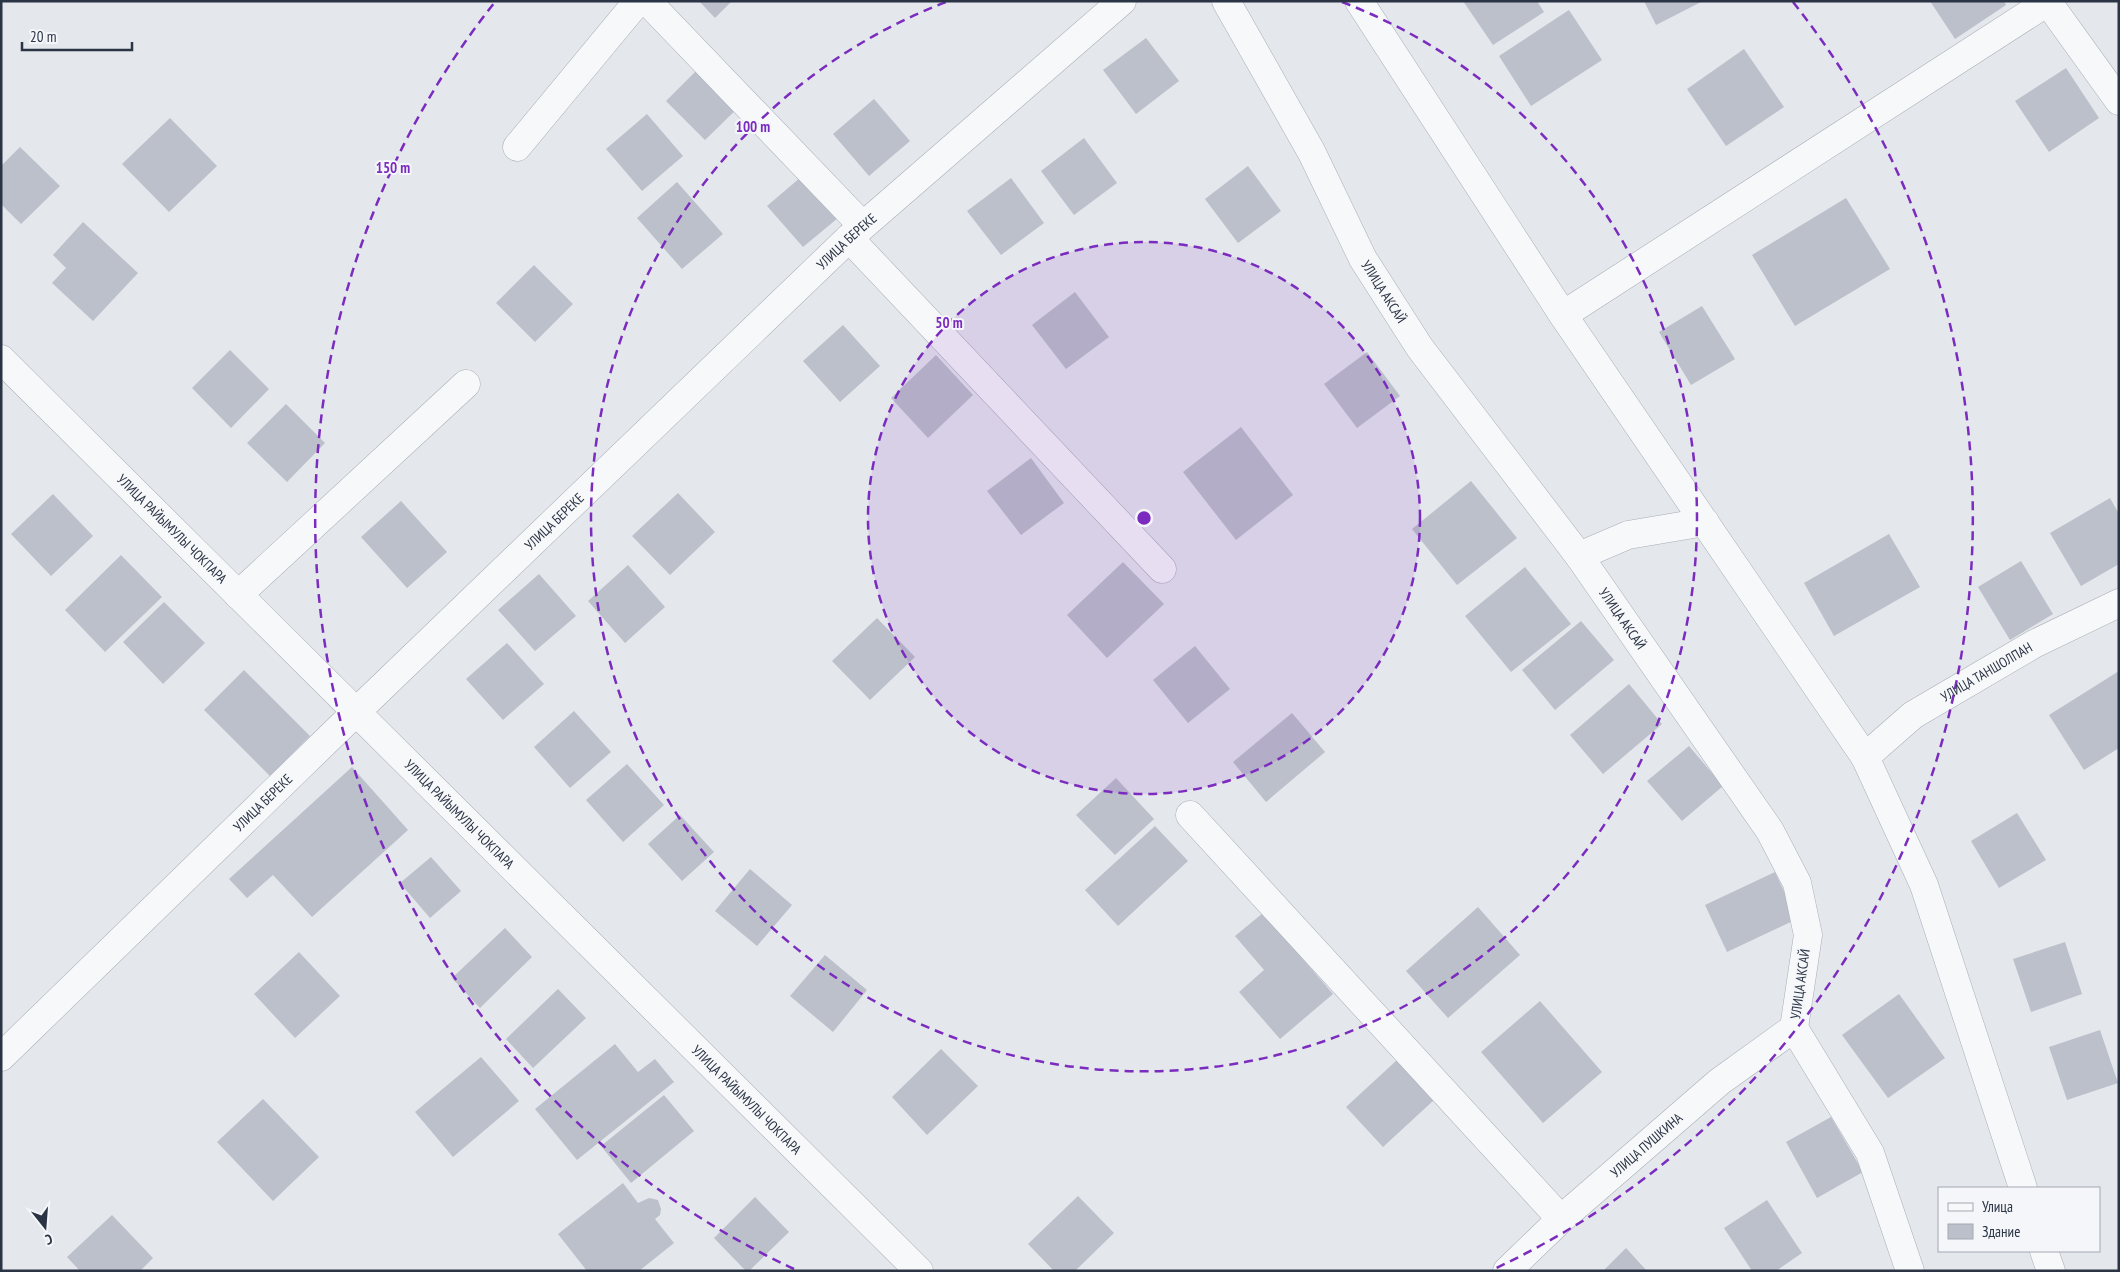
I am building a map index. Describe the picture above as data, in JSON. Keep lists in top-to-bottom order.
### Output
{
  "streets": {
    "street": [
      "УЛИЦА БЕРЕКЕ",
      "УЛИЦА АКСАЙ",
      "УЛИЦА РАЙЫМУЛЫ ЧОКПАРА",
      "УЛИЦА ТАНШОЛПАН",
      "УЛИЦА ПУШКИНА"
    ]
  },
  "crossings": [
    ["УЛИЦА БЕРЕКЕ", "УЛИЦА РАЙЫМУЛЫ ЧОКПАРА"],
    ["УЛИЦА АКСАЙ", "УЛИЦА ПУШКИНА"]
  ],
  "legend": ["Улица", "Здание"],
  "scale_bar": "20 m",
  "north": "bottom",
  "rings": ["100 m", "150 m", "50 m"]
}
